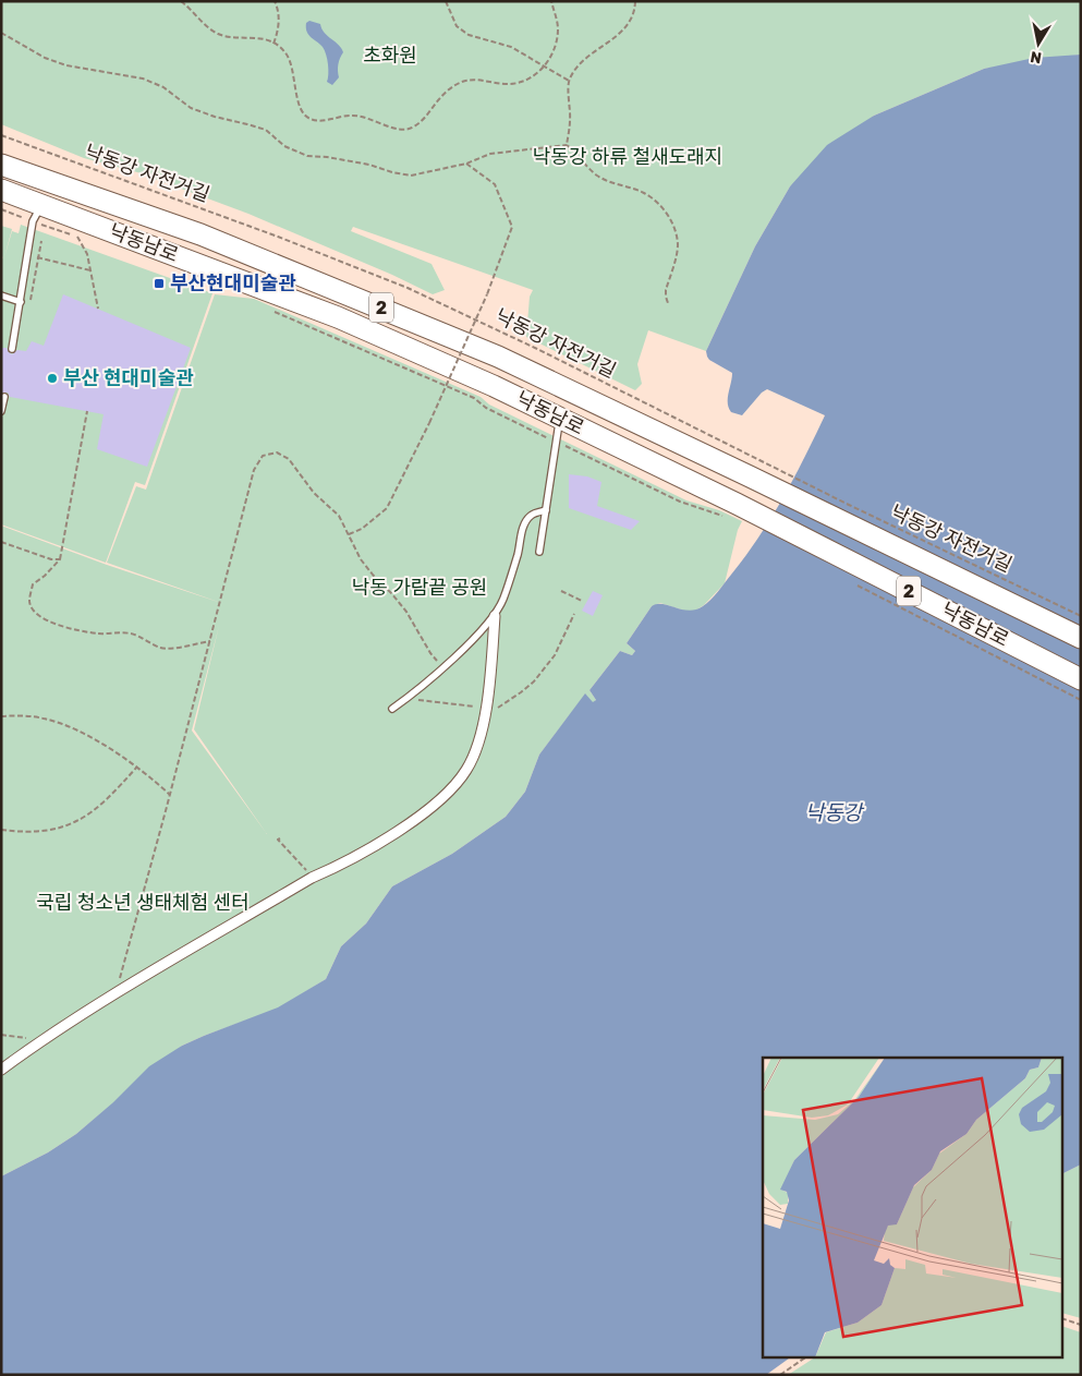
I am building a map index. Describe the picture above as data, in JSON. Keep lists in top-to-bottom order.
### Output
{
  "streets": {
    "main road": ["낙동남로", "2"],
    "path": ["낙동강 자전거길"]
  },
  "crossings": [
    ["낙동강 자전거길", "낙동남로"]
  ],
  "water": ["낙동강"],
  "parks": [
    "초화원",
    "낙동강 하류 철새도래지",
    "낙동 가람끝 공원",
    "국립 청소년 생태체험 센터"
  ],
  "places": {
    "transit": ["부산현대미술관"],
    "other": ["부산 현대미술관"]
  },
  "north": "bottom"
}
